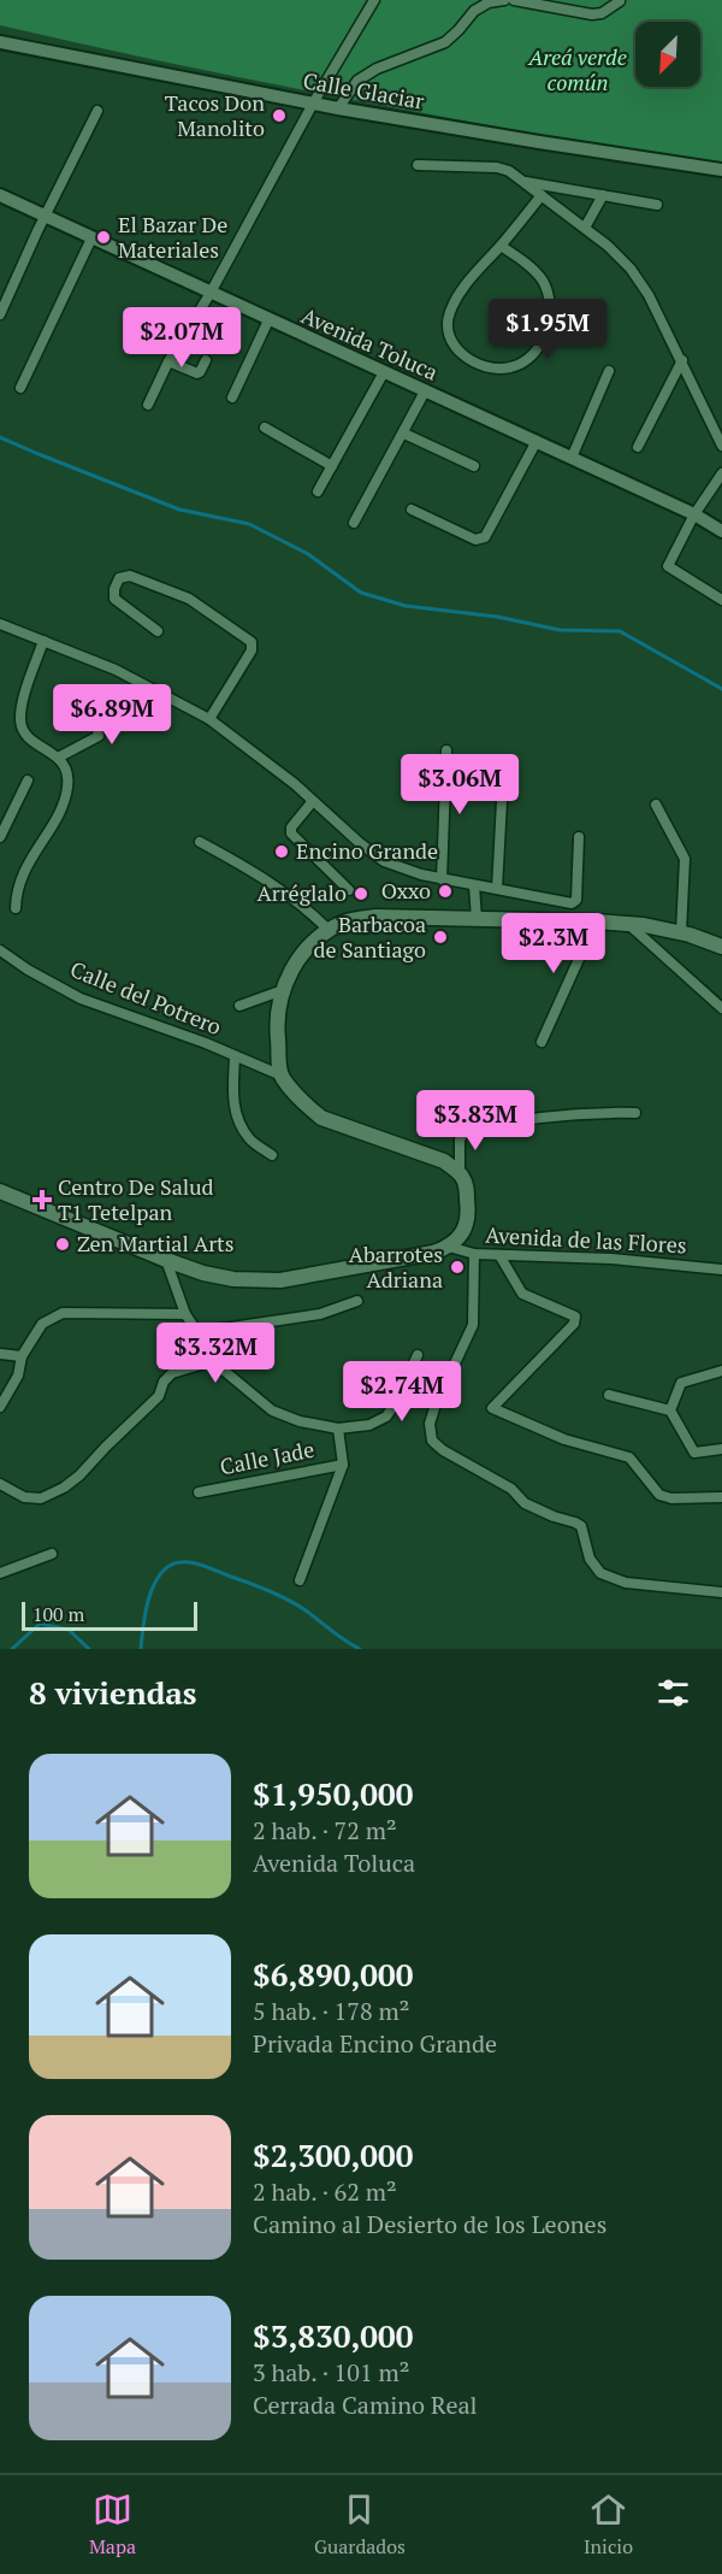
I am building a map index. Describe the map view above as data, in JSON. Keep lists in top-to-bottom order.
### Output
{
  "streets": {
    "street": [
      "Calle Glaciar",
      "Avenida Toluca",
      "Calle del Potrero",
      "Avenida de las Flores",
      "Calle Jade"
    ]
  },
  "parks": ["Areá verde común"],
  "places": {
    "other": [
      "Tacos Don Manolito",
      "El Bazar De Materiales",
      "Encino Grande",
      "Oxxo",
      "Arréglalo",
      "Barbacoa de Santiago",
      "Zen Martial Arts",
      "Abarrotes Adriana"
    ],
    "health": ["Centro De Salud T1 Tetelpan"]
  },
  "scale_bar": "100 m",
  "north": "bottom left",
  "page": {
    "price": [
      "$1.95M",
      "$2.07M",
      "$6.89M",
      "$3.06M",
      "$2.3M",
      "$3.83M",
      "$3.32M",
      "$2.74M"
    ],
    "scale": "100 m",
    "heading": "8 viviendas",
    "list": [
      {
        "name": "$1,950,000",
        "note": "2 hab. · 72 m² · Avenida Toluca"
      },
      {
        "name": "$6,890,000",
        "note": "5 hab. · 178 m² · Privada Encino Grande"
      },
      {
        "name": "$2,300,000",
        "note": "2 hab. · 62 m² · Camino al Desierto de los Leones"
      },
      {
        "name": "$3,830,000",
        "note": "3 hab. · 101 m² · Cerrada Camino Real"
      }
    ],
    "tabs": ["Mapa", "Guardados", "Inicio"]
  }
}
